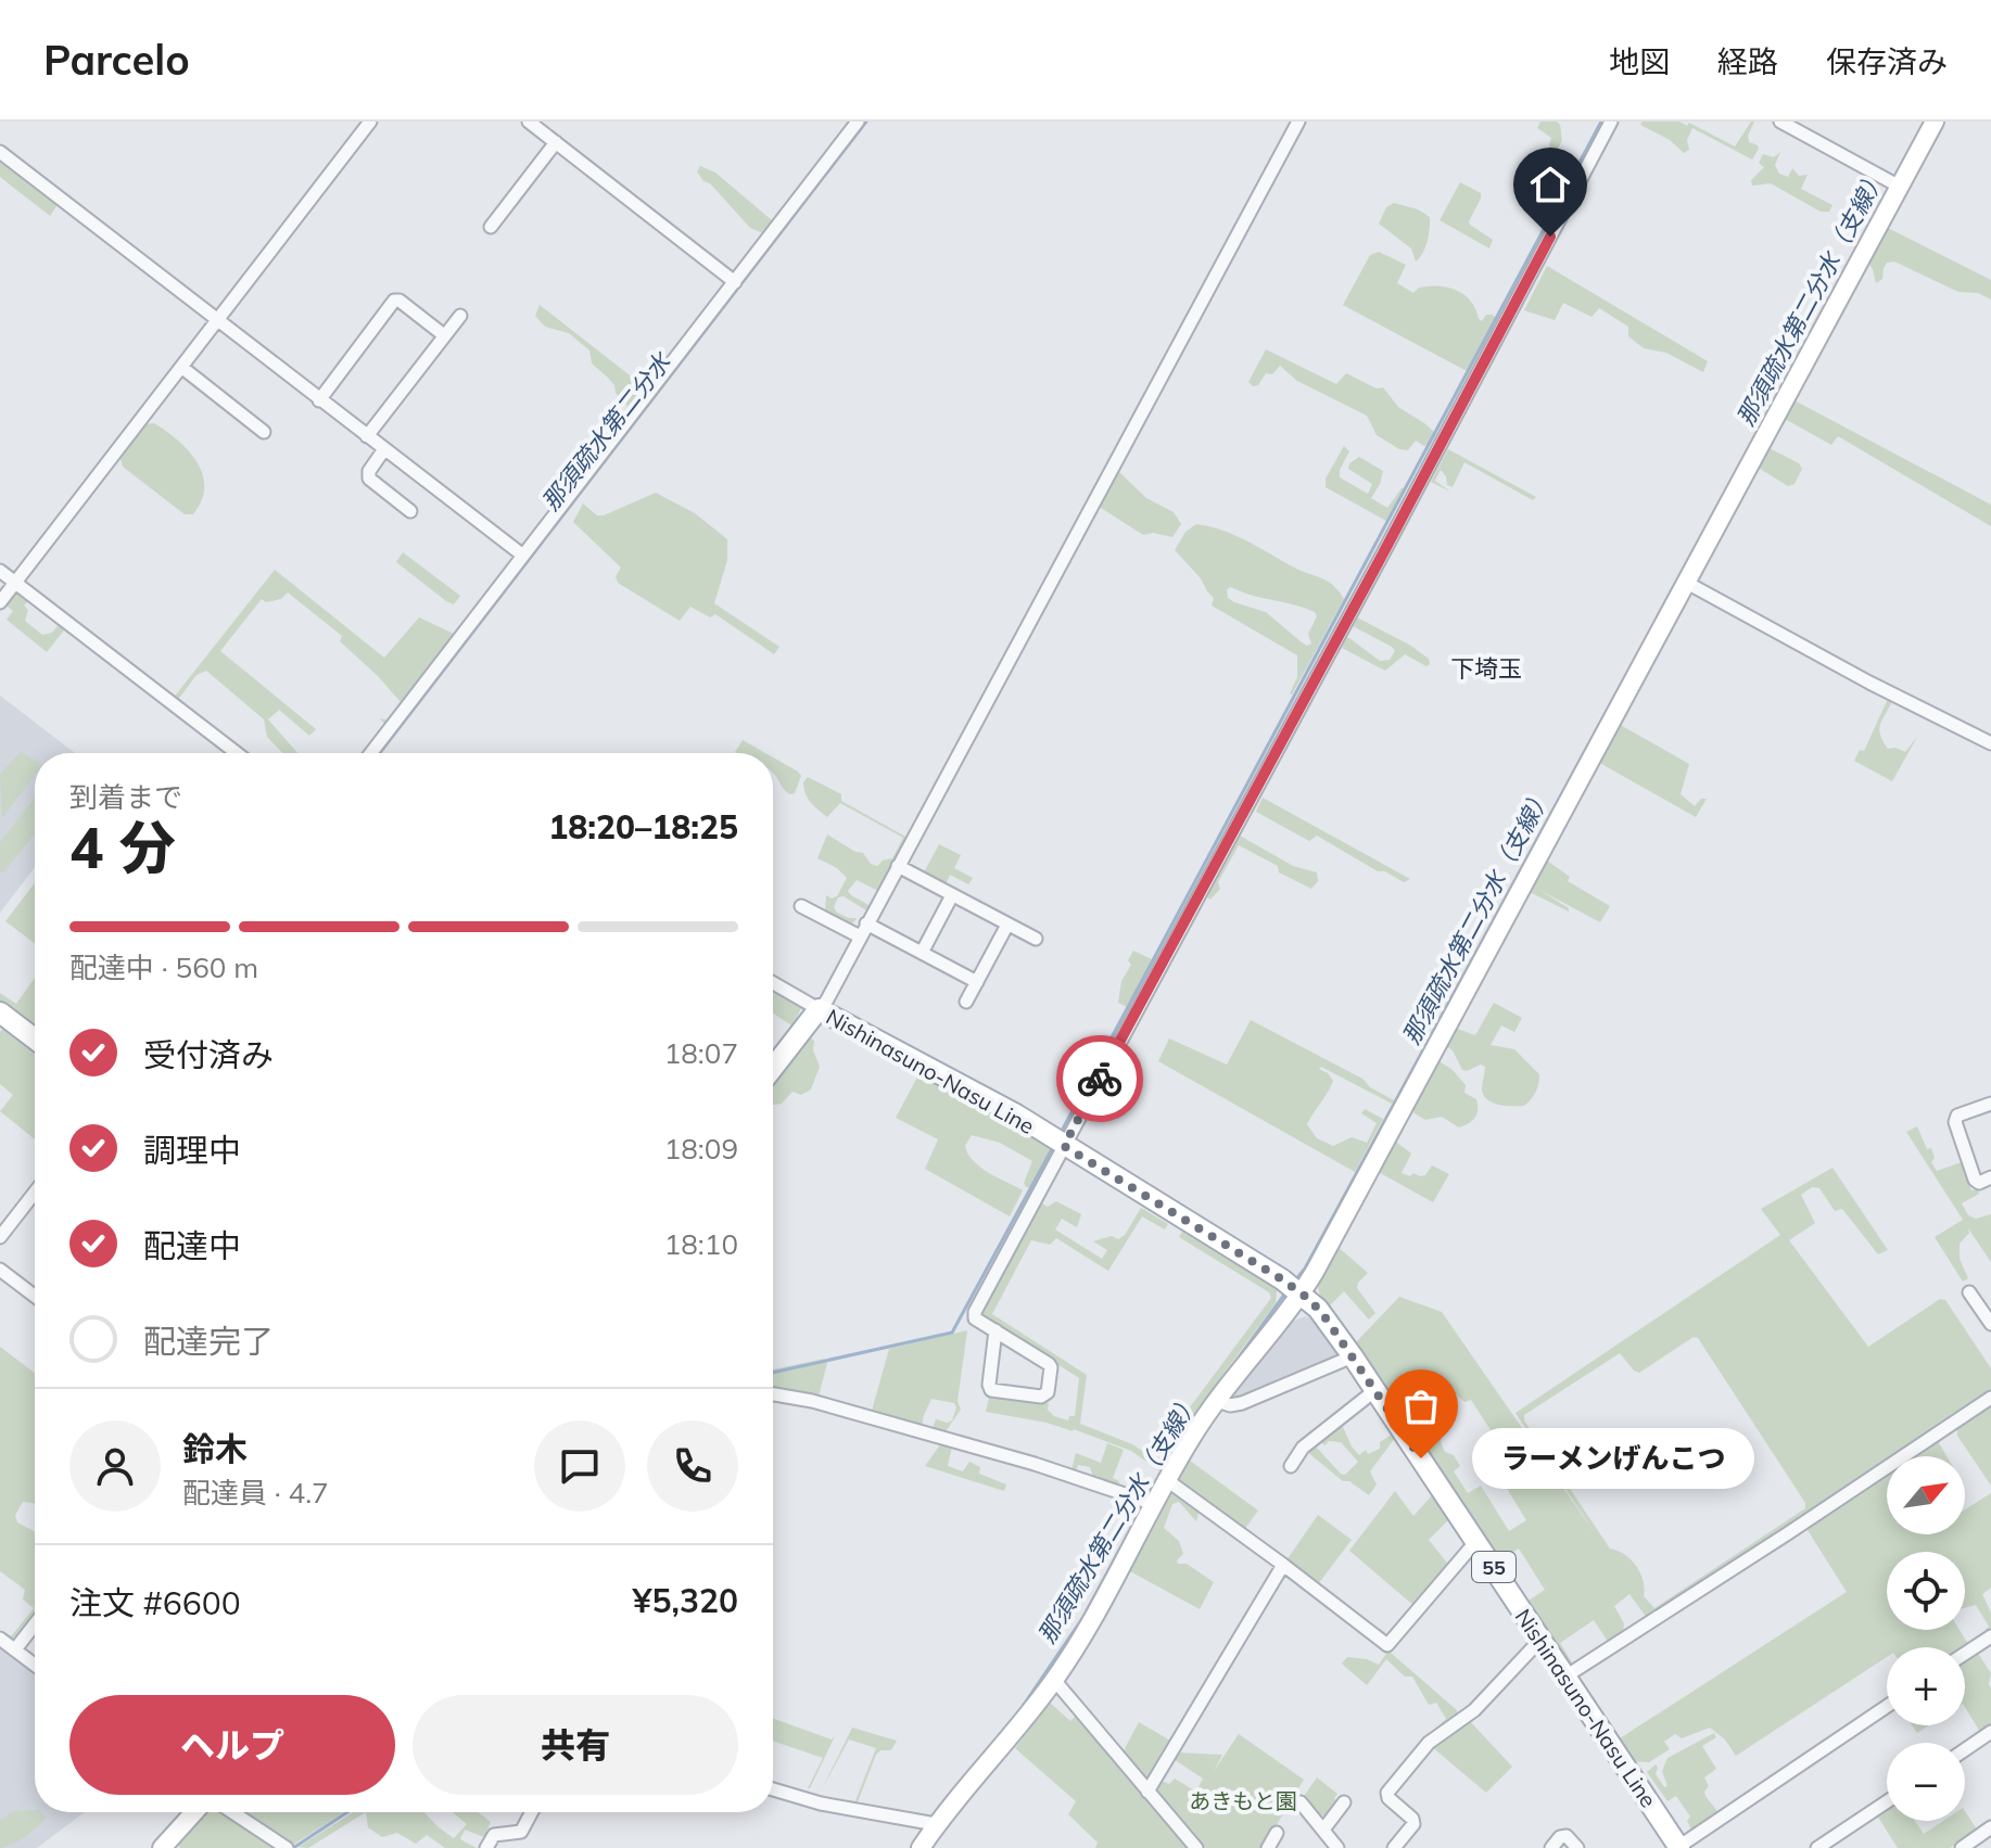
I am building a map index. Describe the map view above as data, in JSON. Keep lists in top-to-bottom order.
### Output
{
  "streets": {
    "main road": ["Nishinasuno-Nasu Line", "55"]
  },
  "districts": ["下埼玉"],
  "water": ["那須疏水第二分水（支線）", "那須疏水第二分水"],
  "parks": ["あきもと園"],
  "places": ["ラーメンげんこつ"],
  "north": "top right",
  "page": {
    "header": "Parcelo",
    "nav": ["地図", "経路", "保存済み"],
    "heading": ["4 分", "到着まで", "18:20–18:25"],
    "panel": [
      "鈴木",
      "配達員 · 4.7",
      "注文 #6600",
      "¥5,320"
    ],
    "bar": "配達中 · 560 m",
    "list": [
      ["受付済み", "18:07"],
      ["調理中", "18:09"],
      ["配達中", "18:10"],
      "配達完了"
    ],
    "bubble": "ラーメンげんこつ",
    "map_buttons": ["+", "−"],
    "buttons": ["ヘルプ", "共有"]
  }
}
